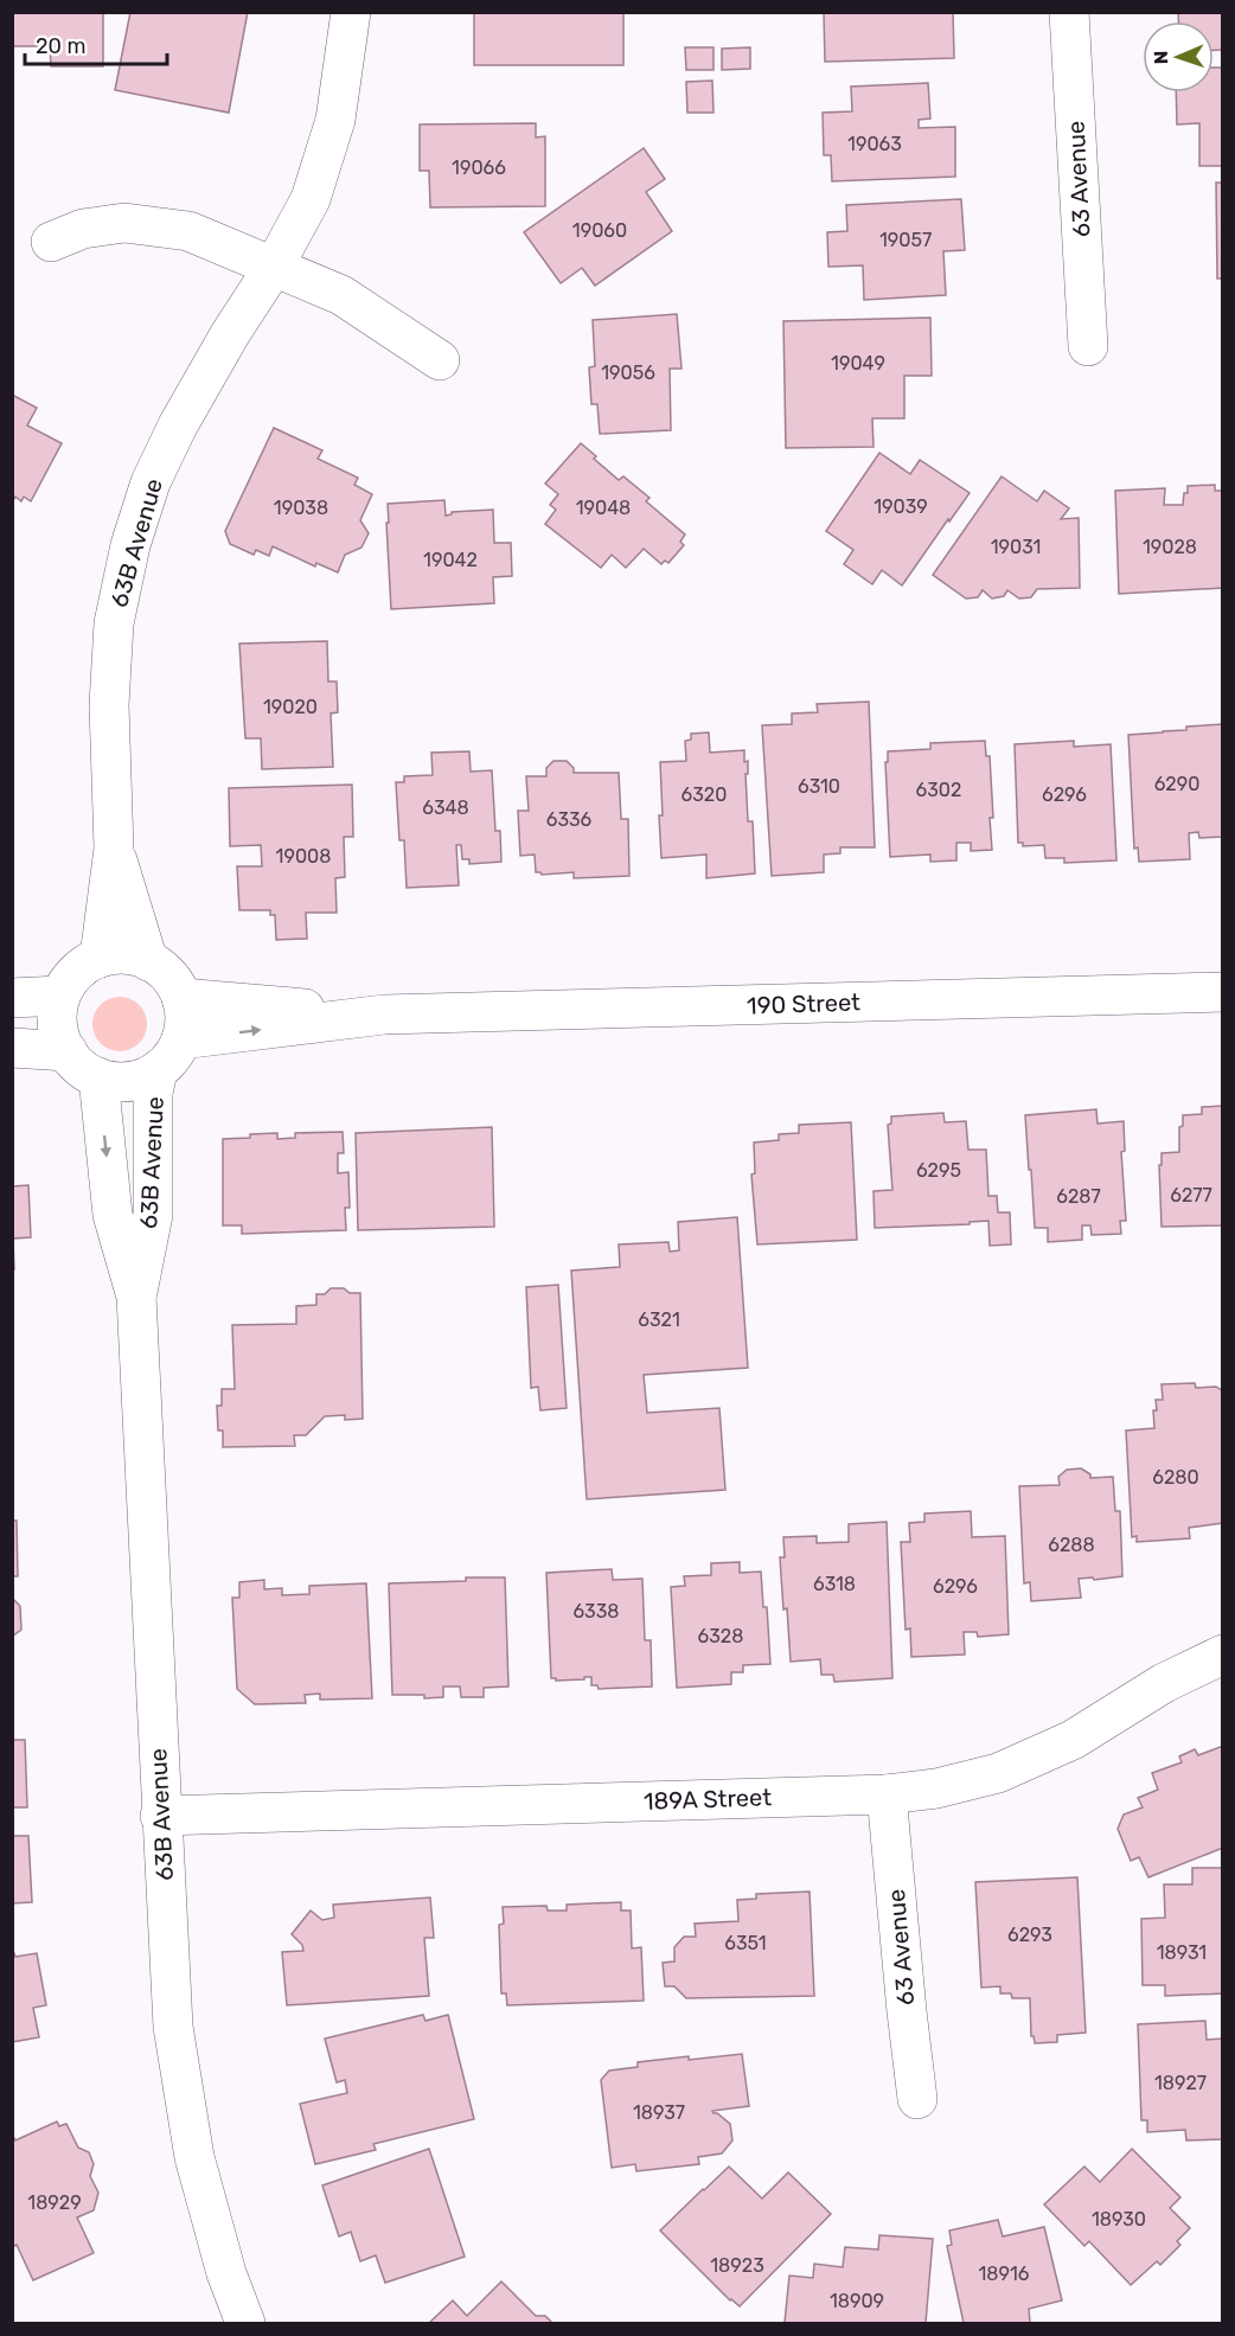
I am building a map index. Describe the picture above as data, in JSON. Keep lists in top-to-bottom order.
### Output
{
  "streets": {
    "street": [
      "63 Avenue",
      "63B Avenue",
      "190 Street",
      "189A Street"
    ]
  },
  "crossings": [
    ["63 Avenue", "189A Street"],
    ["63B Avenue", "190 Street"],
    ["63B Avenue", "189A Street"]
  ],
  "house_numbers": [
    "19063",
    "19066",
    "19060",
    "19057",
    "19049",
    "19056",
    "19039",
    "19038",
    "19048",
    "19031",
    "19028",
    "19042",
    "19020",
    "6290",
    "6310",
    "6302",
    "6320",
    "6296",
    "6348",
    "6336",
    "19008",
    "6295",
    "6277",
    "6287",
    "6321",
    "6280",
    "6288",
    "6318",
    "6296",
    "6338",
    "6328",
    "6293",
    "6351",
    "18931",
    "18927",
    "18937",
    "18929",
    "18930",
    "18923",
    "18916",
    "18909"
  ],
  "scale_bar": "20 m",
  "north": "left"
}
